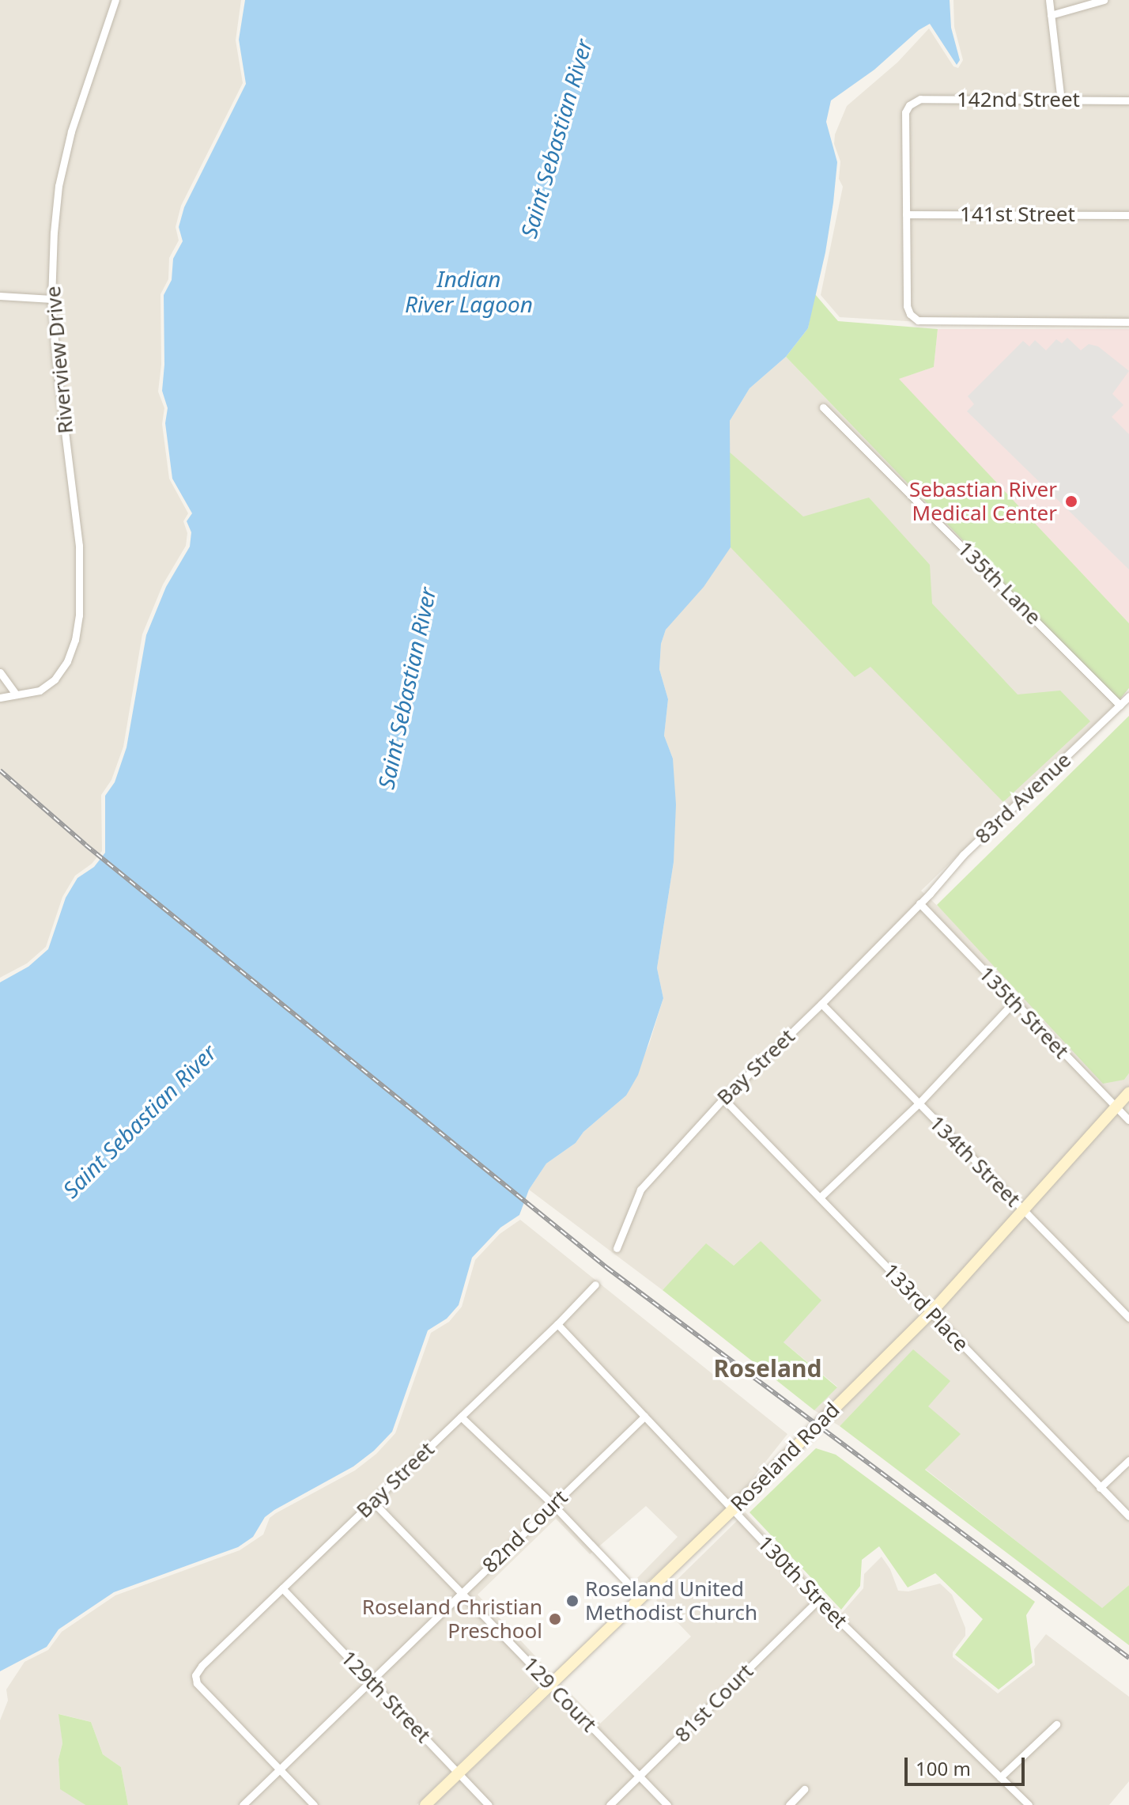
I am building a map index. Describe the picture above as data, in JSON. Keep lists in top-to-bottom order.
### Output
{
  "streets": {
    "main road": ["Roseland Road"],
    "street": [
      "142nd Street",
      "141st Street",
      "Riverview Drive",
      "135th Lane",
      "83rd Avenue",
      "135th Street",
      "Bay Street",
      "134th Street",
      "133rd Place",
      "82nd Court",
      "130th Street",
      "129 Court",
      "129th Street",
      "81st Court"
    ]
  },
  "crossings": [
    ["142nd Street", "141st Street"],
    ["135th Lane", "83rd Avenue"],
    ["83rd Avenue", "135th Street"],
    ["83rd Avenue", "Bay Street"],
    ["135th Street", "Bay Street"],
    ["135th Street", "Roseland Road"],
    ["Bay Street", "134th Street"],
    ["Bay Street", "133rd Place"],
    ["Bay Street", "82nd Court"],
    ["Bay Street", "130th Street"],
    ["Bay Street", "129 Court"],
    ["Bay Street", "129th Street"],
    ["134th Street", "Roseland Road"],
    ["133rd Place", "Roseland Road"],
    ["Roseland Road", "130th Street"],
    ["Roseland Road", "129 Court"],
    ["Roseland Road", "129th Street"],
    ["82nd Court", "130th Street"],
    ["82nd Court", "129 Court"],
    ["82nd Court", "129th Street"],
    ["130th Street", "81st Court"],
    ["129 Court", "81st Court"]
  ],
  "districts": ["Roseland"],
  "water": ["Saint Sebastian River", "Indian River Lagoon"],
  "places": ["Sebastian River Medical Center", "Roseland United Methodist Church", "Roseland Christian Preschool"],
  "scale_bar": "100 m"
}
